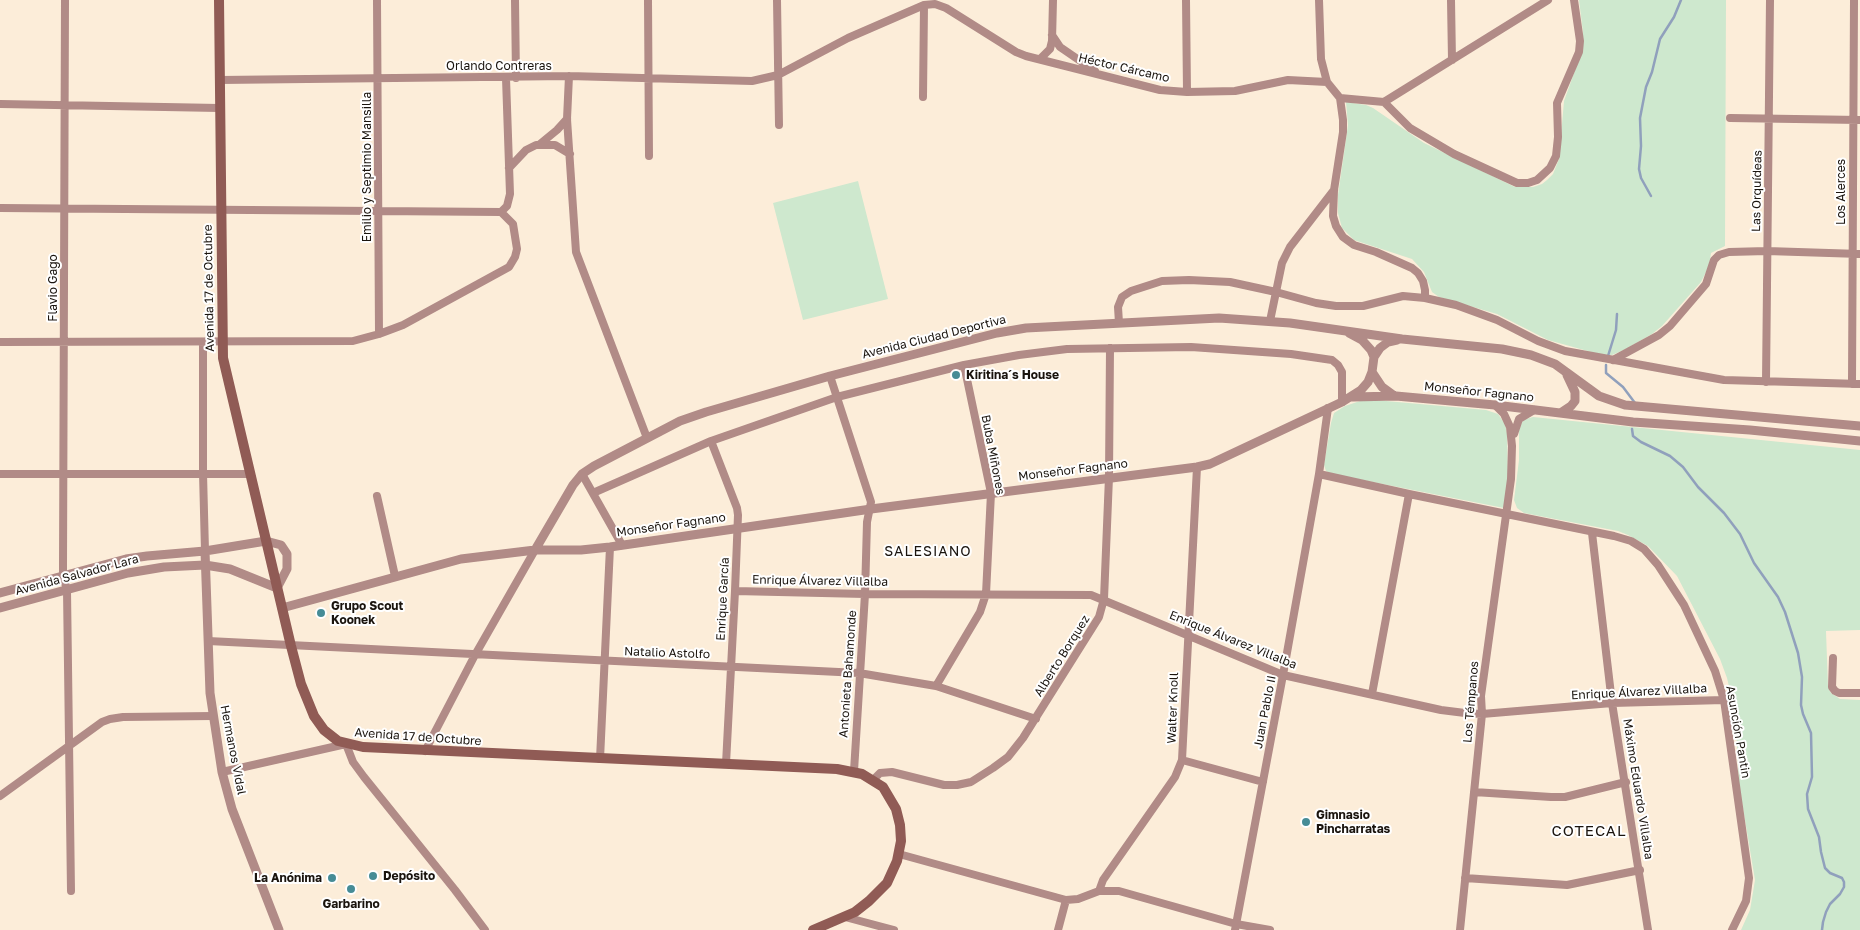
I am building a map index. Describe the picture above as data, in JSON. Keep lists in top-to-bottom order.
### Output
{
  "streets": {
    "main road": ["Avenida 17 de Octubre"],
    "street": [
      "Orlando Contreras",
      "Héctor Cárcamo",
      "Emilio y Septimio Mansilla",
      "Las Orquídeas",
      "Los Alerces",
      "Flavio Gago",
      "Avenida Ciudad Deportiva",
      "Monseñor Fagnano",
      "Buba Miñones",
      "Avenida Salvador Lara",
      "Enrique Álvarez Villalba",
      "Enrique García",
      "Natalio Astolfo",
      "Alberto Borquez",
      "Antonieta Bahamonde",
      "Los Témpanos",
      "Walter Knoll",
      "Juan Pablo II",
      "Asunción Pantin",
      "Hermanos Vidal",
      "Máximo Eduardo Villalba"
    ]
  },
  "crossings": [
    ["Orlando Contreras", "Emilio y Septimio Mansilla"],
    ["Orlando Contreras", "Avenida 17 de Octubre"],
    ["Flavio Gago", "Avenida Salvador Lara"],
    ["Avenida 17 de Octubre", "Monseñor Fagnano"],
    ["Avenida 17 de Octubre", "Avenida Salvador Lara"],
    ["Avenida 17 de Octubre", "Enrique García"],
    ["Avenida 17 de Octubre", "Natalio Astolfo"],
    ["Avenida 17 de Octubre", "Alberto Borquez"],
    ["Avenida 17 de Octubre", "Antonieta Bahamonde"],
    ["Avenida Ciudad Deportiva", "Monseñor Fagnano"],
    ["Avenida Ciudad Deportiva", "Antonieta Bahamonde"],
    ["Monseñor Fagnano", "Buba Miñones"],
    ["Monseñor Fagnano", "Enrique García"],
    ["Monseñor Fagnano", "Alberto Borquez"],
    ["Monseñor Fagnano", "Antonieta Bahamonde"],
    ["Monseñor Fagnano", "Los Témpanos"],
    ["Monseñor Fagnano", "Walter Knoll"],
    ["Monseñor Fagnano", "Juan Pablo II"],
    ["Buba Miñones", "Enrique Álvarez Villalba"],
    ["Buba Miñones", "Natalio Astolfo"],
    ["Avenida Salvador Lara", "Hermanos Vidal"],
    ["Enrique Álvarez Villalba", "Enrique García"],
    ["Enrique Álvarez Villalba", "Alberto Borquez"],
    ["Enrique Álvarez Villalba", "Antonieta Bahamonde"],
    ["Enrique Álvarez Villalba", "Los Témpanos"],
    ["Enrique Álvarez Villalba", "Walter Knoll"],
    ["Enrique Álvarez Villalba", "Juan Pablo II"],
    ["Enrique Álvarez Villalba", "Asunción Pantin"],
    ["Enrique Álvarez Villalba", "Máximo Eduardo Villalba"],
    ["Enrique García", "Natalio Astolfo"],
    ["Natalio Astolfo", "Alberto Borquez"],
    ["Natalio Astolfo", "Antonieta Bahamonde"],
    ["Natalio Astolfo", "Hermanos Vidal"],
    ["Los Témpanos", "Asunción Pantin"],
    ["Juan Pablo II", "Asunción Pantin"],
    ["Asunción Pantin", "Máximo Eduardo Villalba"]
  ],
  "districts": ["SALESIANO", "COTECAL"],
  "places": [
    "Kiritina´s House",
    "Grupo Scout Koonek",
    "Gimnasio Pincharratas",
    "Depósito",
    "La Anónima",
    "Garbarino"
  ]
}
